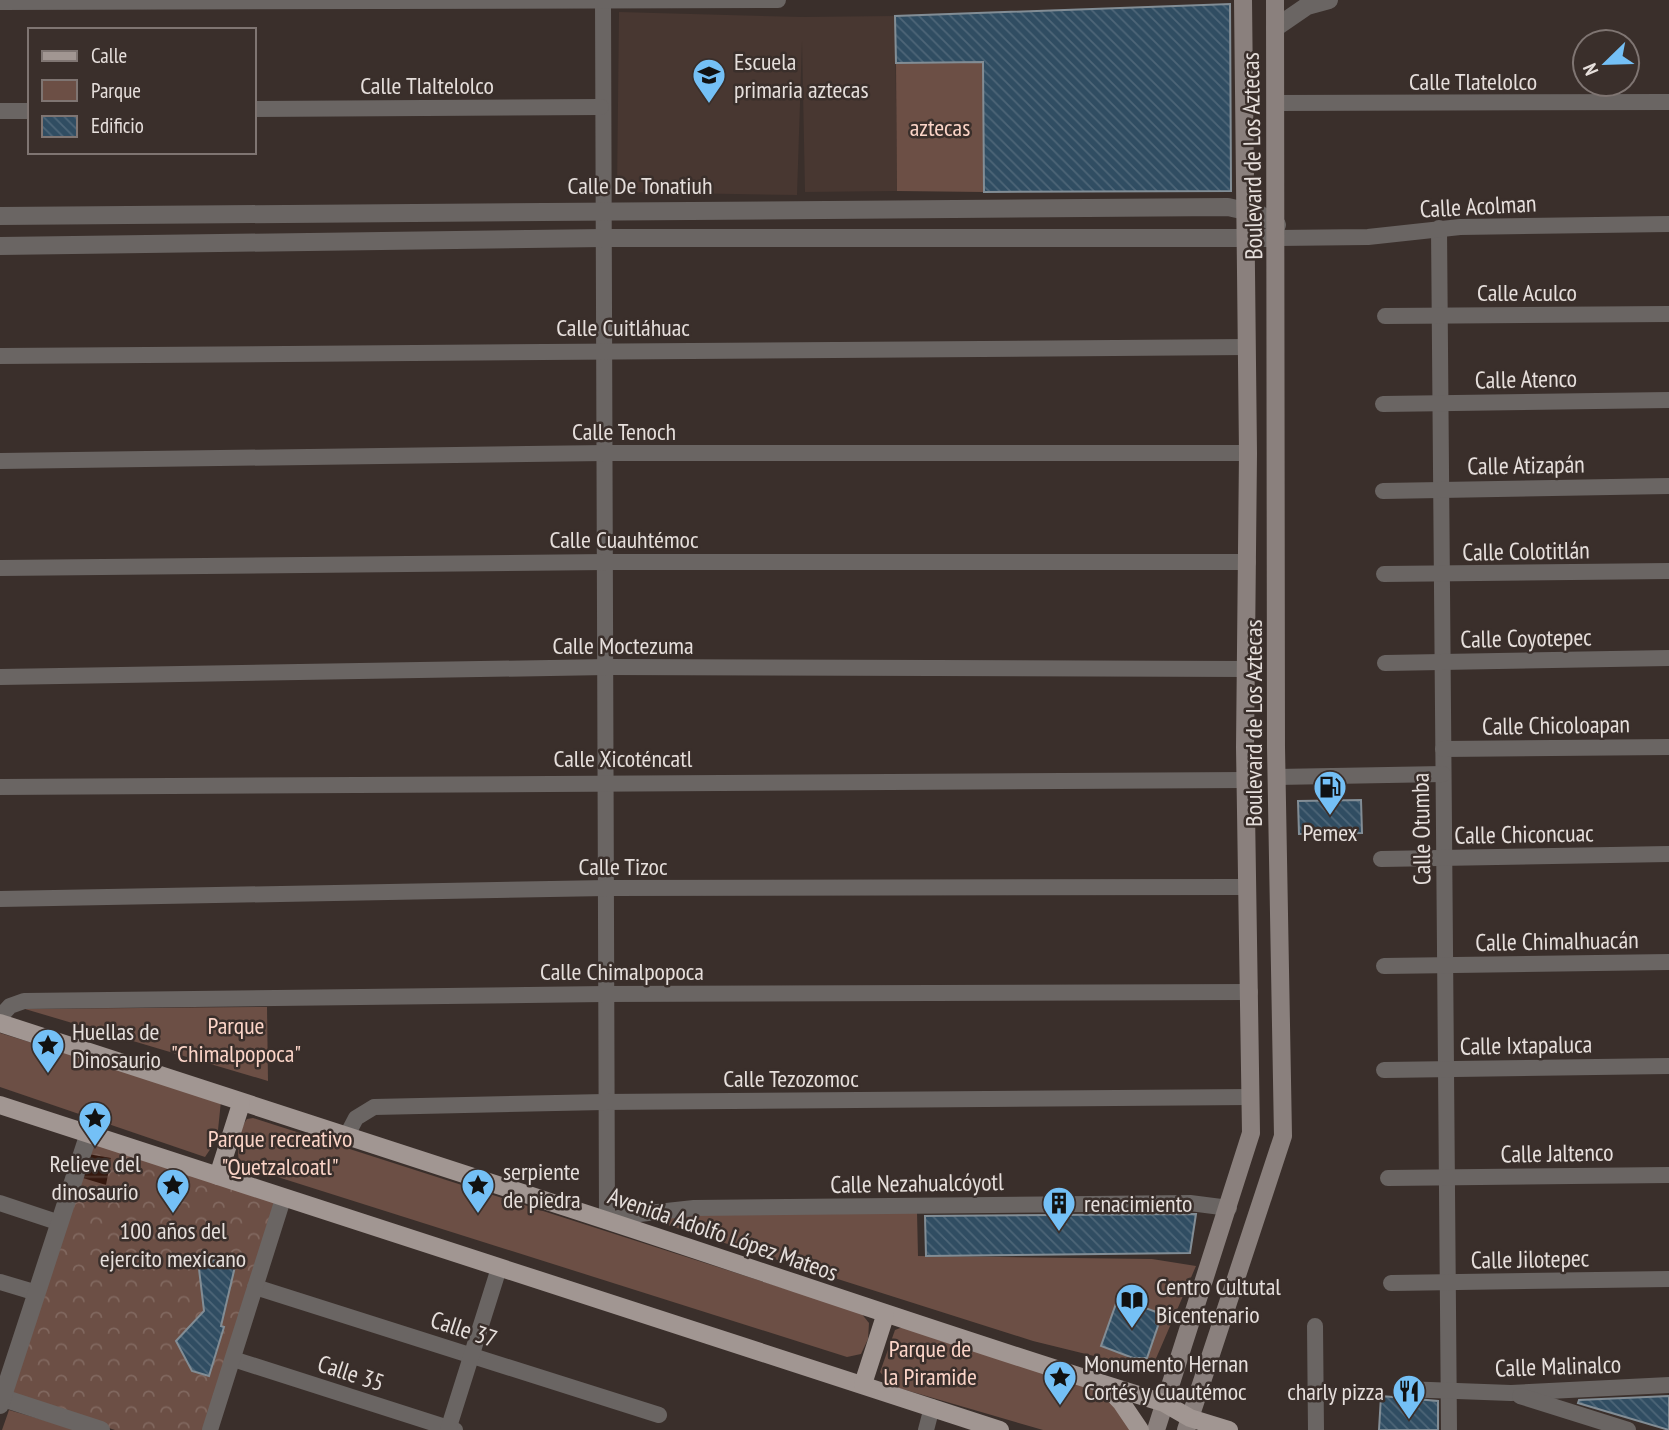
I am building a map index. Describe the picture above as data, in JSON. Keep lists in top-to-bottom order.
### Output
{
  "streets": {
    "main road": ["Boulevard de Los Aztecas", "Avenida Adolfo López Mateos"],
    "street": [
      "Calle Tlatelolco",
      "Calle Tlaltelolco",
      "Calle De Tonatiuh",
      "Calle Acolman",
      "Calle Aculco",
      "Calle Cuitláhuac",
      "Calle Atenco",
      "Calle Tenoch",
      "Calle Atizapán",
      "Calle Cuauhtémoc",
      "Calle Colotitlán",
      "Calle Coyotepec",
      "Calle Moctezuma",
      "Calle Chicoloapan",
      "Calle Xicoténcatl",
      "Calle Otumba",
      "Calle Chiconcuac",
      "Calle Tizoc",
      "Calle Chimalhuacán",
      "Calle Chimalpopoca",
      "Calle Ixtapaluca",
      "Calle Tezozomoc",
      "Calle Jaltenco",
      "Calle Nezahualcóyotl",
      "Calle Jilotepec",
      "Calle 37",
      "Calle Malinalco",
      "Calle 35"
    ]
  },
  "crossings": [
    ["Calle Tlatelolco", "Boulevard de Los Aztecas"],
    ["Boulevard de Los Aztecas", "Calle De Tonatiuh"],
    ["Boulevard de Los Aztecas", "Calle Acolman"],
    ["Boulevard de Los Aztecas", "Calle Cuitláhuac"],
    ["Boulevard de Los Aztecas", "Calle Tenoch"],
    ["Boulevard de Los Aztecas", "Calle Cuauhtémoc"],
    ["Boulevard de Los Aztecas", "Calle Moctezuma"],
    ["Boulevard de Los Aztecas", "Calle Xicoténcatl"],
    ["Boulevard de Los Aztecas", "Calle Tizoc"],
    ["Boulevard de Los Aztecas", "Calle Chimalpopoca"],
    ["Boulevard de Los Aztecas", "Calle Tezozomoc"],
    ["Boulevard de Los Aztecas", "Calle Nezahualcóyotl"],
    ["Boulevard de Los Aztecas", "Avenida Adolfo López Mateos"],
    ["Calle De Tonatiuh", "Calle Acolman"],
    ["Calle Acolman", "Calle Otumba"],
    ["Calle Aculco", "Calle Otumba"],
    ["Calle Atenco", "Calle Otumba"],
    ["Calle Atizapán", "Calle Otumba"],
    ["Calle Colotitlán", "Calle Otumba"],
    ["Calle Coyotepec", "Calle Otumba"],
    ["Calle Chicoloapan", "Calle Otumba"],
    ["Calle Otumba", "Calle Chiconcuac"],
    ["Calle Otumba", "Calle Chimalhuacán"],
    ["Calle Otumba", "Calle Ixtapaluca"],
    ["Calle Otumba", "Calle Jaltenco"],
    ["Calle Otumba", "Calle Jilotepec"],
    ["Calle Otumba", "Calle Malinalco"],
    ["Calle Tezozomoc", "Avenida Adolfo López Mateos"],
    ["Calle Nezahualcóyotl", "Avenida Adolfo López Mateos"]
  ],
  "parks": [
    "aztecas",
    "Parque \"Chimalpopoca\"",
    "Parque recreativo \"Quetzalcoatl\"",
    "Parque de la Piramide"
  ],
  "places": {
    "school or university": ["Escuela primaria aztecas"],
    "fuel station": ["Pemex"],
    "place": [
      "Huellas de Dinosaurio",
      "Relieve del dinosaurio",
      "100 años del ejercito mexicano",
      "serpiente de piedra",
      "Monumento Hernan Cortés y Cuautémoc"
    ],
    "building": ["renacimiento"],
    "library": ["Centro Cultutal Bicentenario"],
    "restaurant": ["charly pizza"]
  },
  "legend": ["Calle", "Parque", "Edificio"],
  "north": "bottom left"
}
